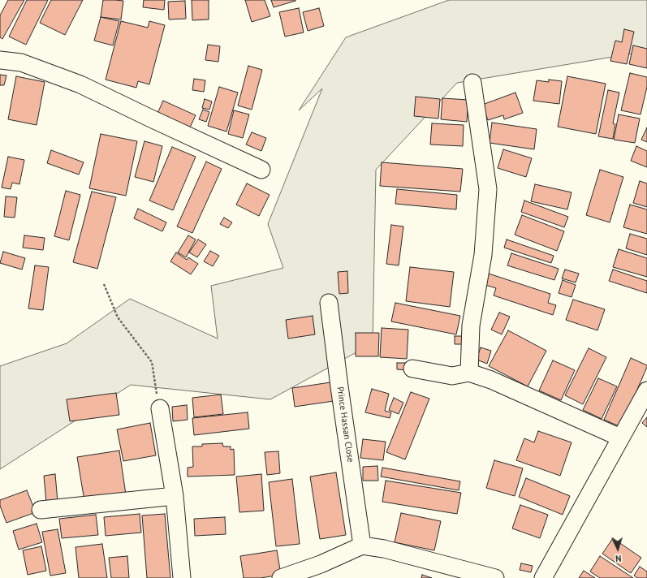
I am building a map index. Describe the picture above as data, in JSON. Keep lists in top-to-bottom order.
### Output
{
  "streets": {
    "street": ["Prince Hassan Close"]
  },
  "north": "bottom"
}
